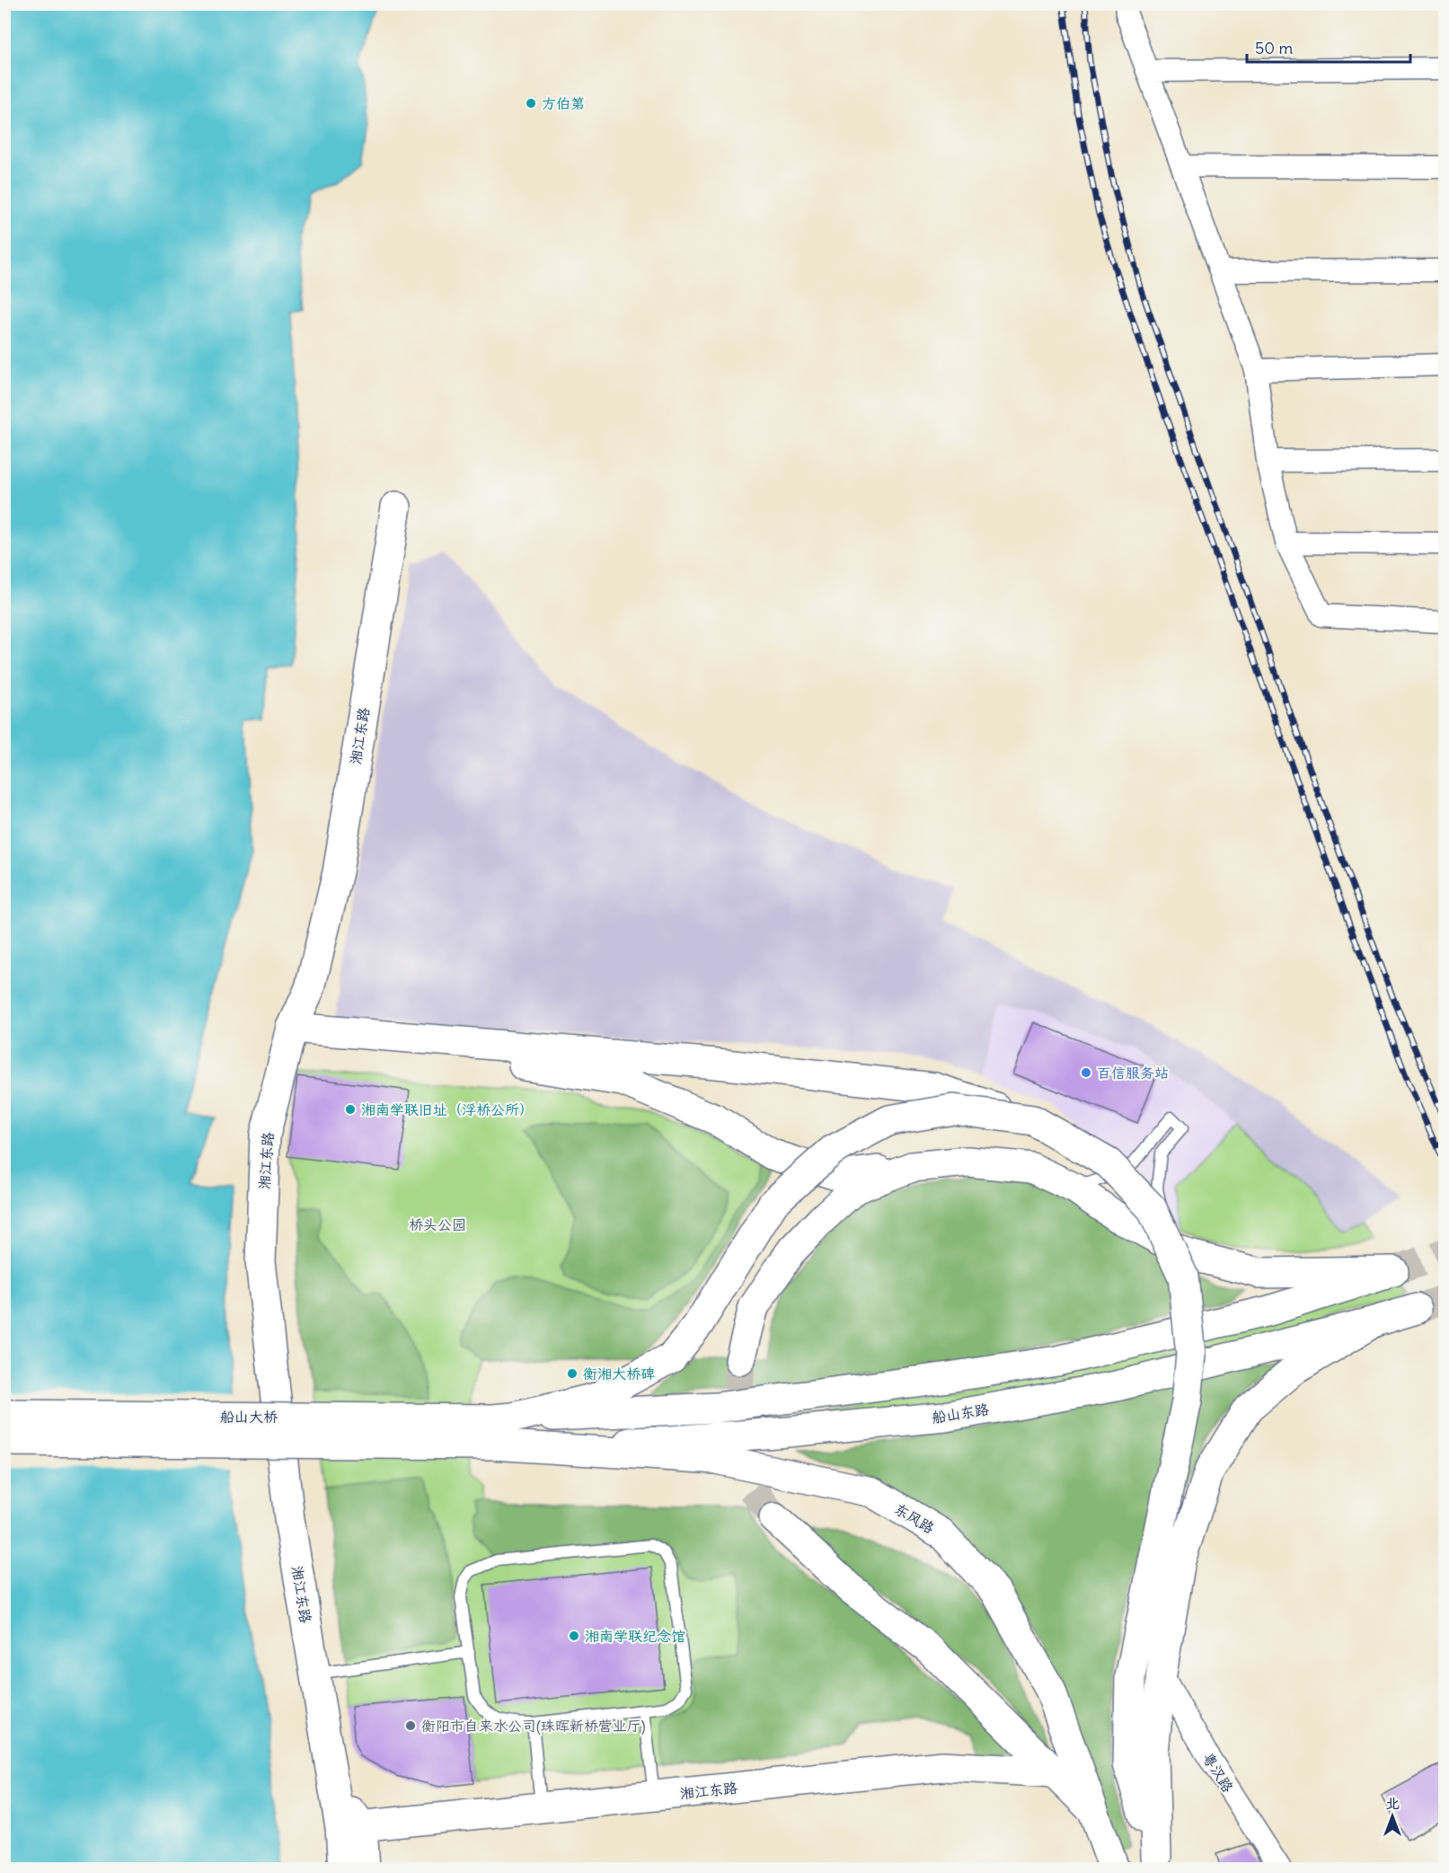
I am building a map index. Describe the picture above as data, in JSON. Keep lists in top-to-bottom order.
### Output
{
  "streets": {
    "main road": [
      "湘江东路",
      "船山东路",
      "船山大桥",
      "东风路"
    ],
    "street": ["粤汉路"]
  },
  "crossings": [
    ["船山东路", "船山大桥"],
    ["船山东路", "东风路"],
    ["船山大桥", "东风路"]
  ],
  "parks": ["桥头公园"],
  "places": [
    "方伯第",
    "百信服务站",
    "湘南学联旧址（浮桥公所）",
    "衡湘大桥碑",
    "湘南学联纪念馆",
    "衡阳市自来水公司(珠晖新桥营业厅)"
  ],
  "scale_bar": "50 m",
  "north": "top"
}
